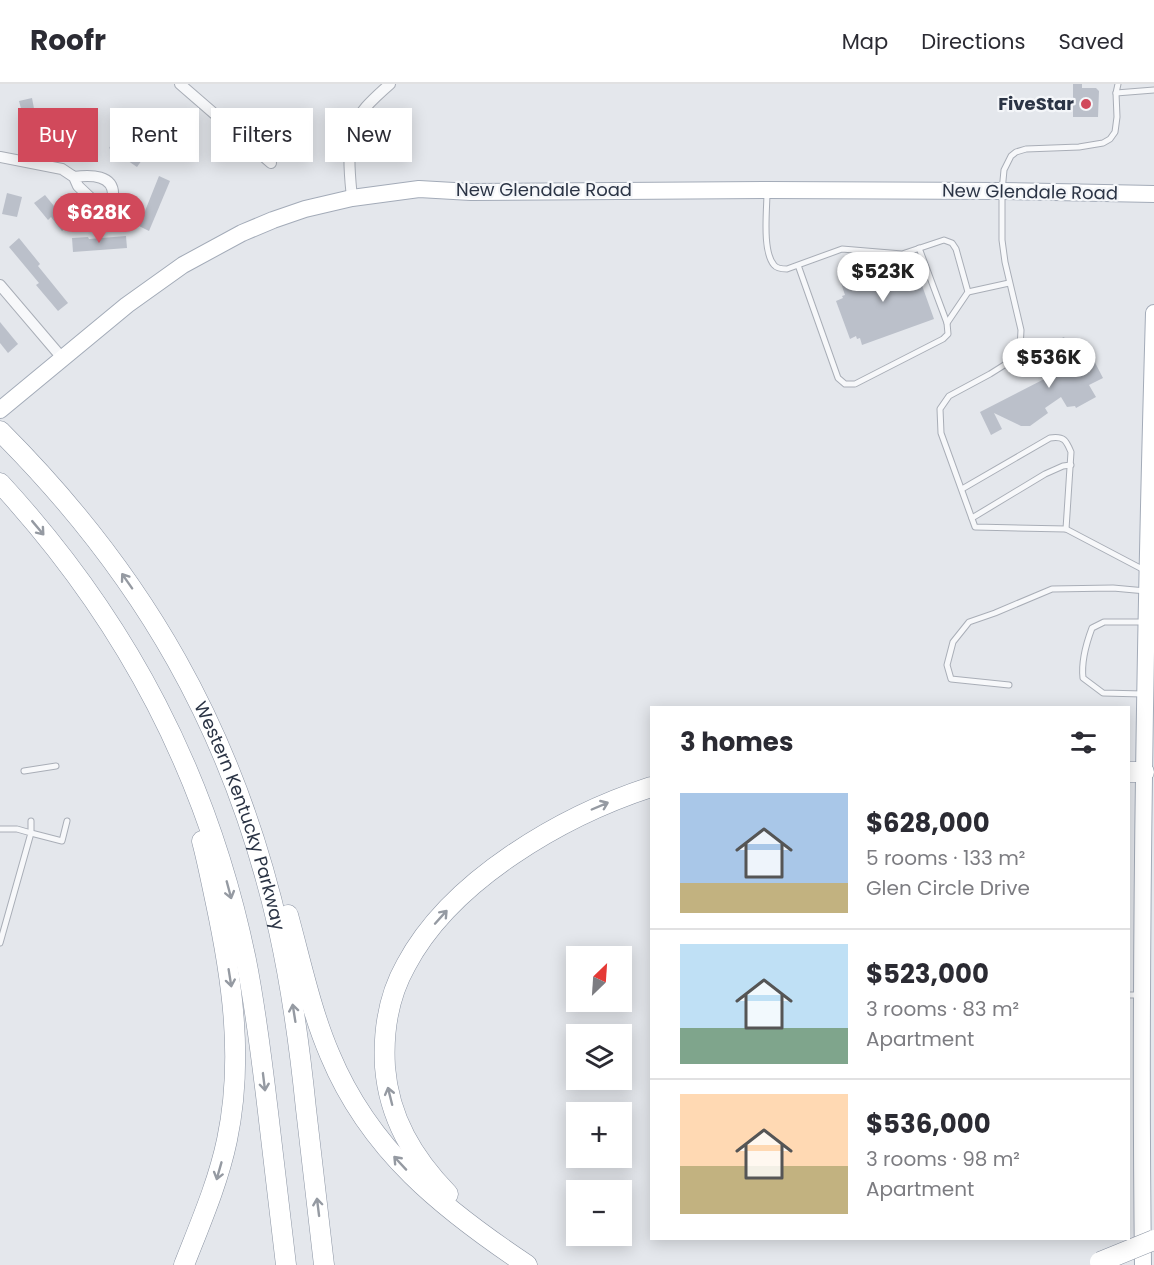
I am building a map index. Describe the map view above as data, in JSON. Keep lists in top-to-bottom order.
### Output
{
  "streets": {
    "highway": ["Western Kentucky Parkway"],
    "main road": ["New Glendale Road"]
  },
  "places": ["FiveStar"],
  "north": "top right",
  "page": {
    "header": "Roofr",
    "nav": ["Map", "Directions", "Saved"],
    "chip": [
      "Buy",
      "Rent",
      "Filters",
      "New"
    ],
    "price": ["$628K", "$523K", "$536K"],
    "heading": "3 homes",
    "list": [
      {
        "name": "$628,000",
        "note": "5 rooms · 133 m² · Glen Circle Drive"
      },
      {
        "name": "$523,000",
        "note": "3 rooms · 83 m² · Apartment"
      },
      {
        "name": "$536,000",
        "note": "3 rooms · 98 m² · Apartment"
      }
    ],
    "map_buttons": ["+", "−"]
  }
}
